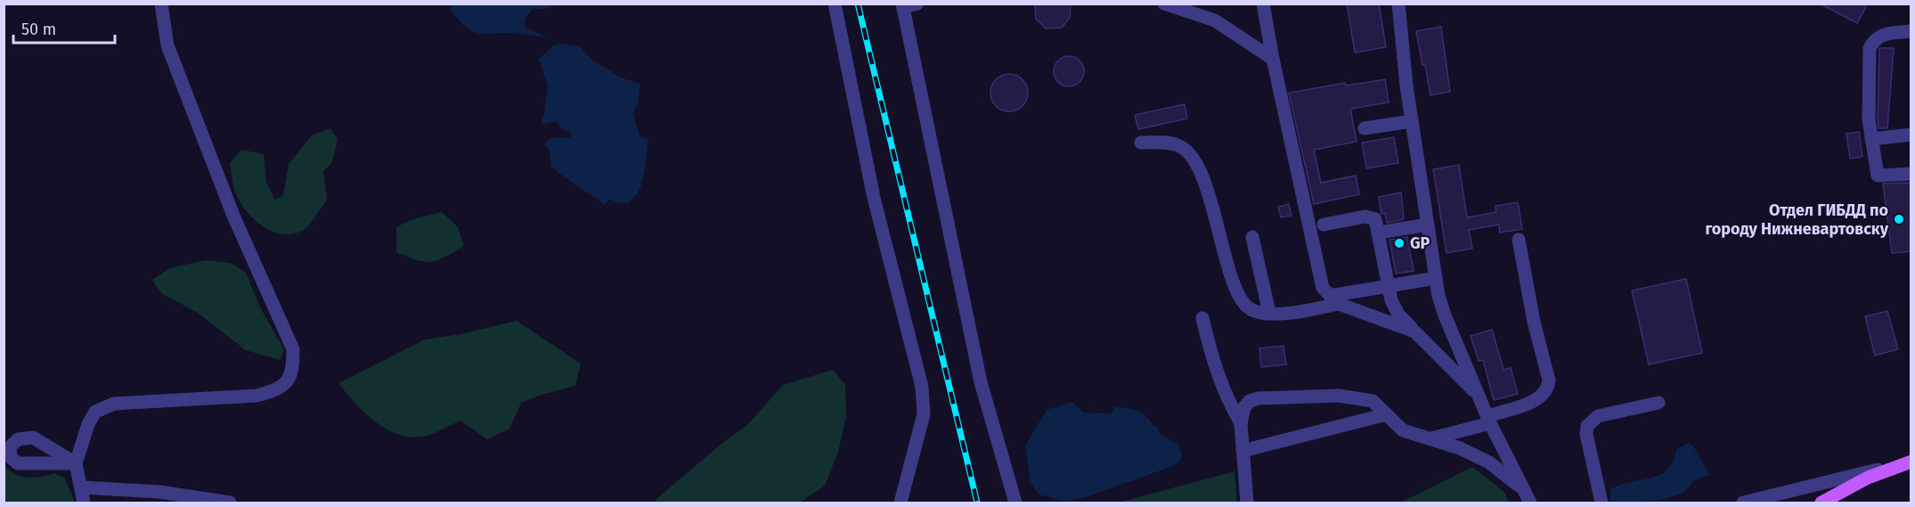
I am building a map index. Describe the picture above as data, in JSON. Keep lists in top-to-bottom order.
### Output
{
  "places": ["Отдел ГИБДД по городу Нижневартовску", "GP"],
  "scale_bar": "50 m"
}
